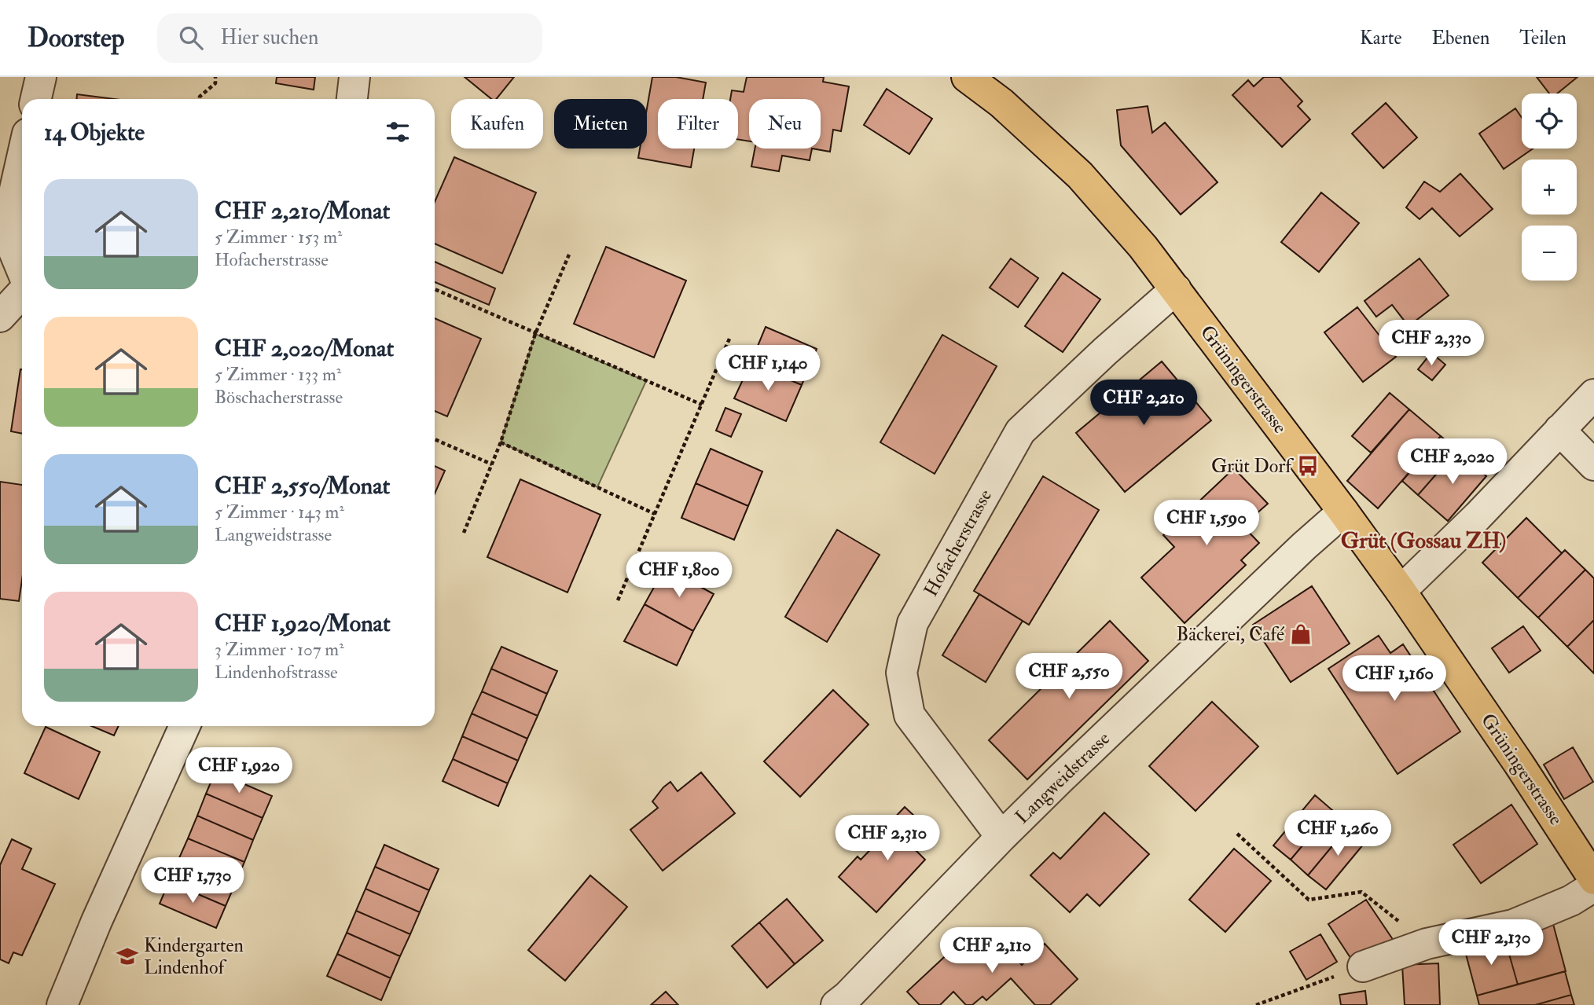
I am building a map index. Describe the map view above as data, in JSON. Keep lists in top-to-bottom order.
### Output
{
  "streets": {
    "main road": ["Grüningerstrasse"],
    "street": ["Hofacherstrasse", "Langweidstrasse"]
  },
  "crossings": [
    ["Grüningerstrasse", "Hofacherstrasse"],
    ["Grüningerstrasse", "Langweidstrasse"],
    ["Hofacherstrasse", "Langweidstrasse"]
  ],
  "districts": ["Grüt (Gossau ZH)"],
  "places": {
    "bus stop": ["Grüt Dorf"],
    "shop": ["Bäckerei, Café"],
    "school or university": ["Kindergarten Lindenhof"]
  },
  "page": {
    "header": "Doorstep",
    "search": "Hier suchen",
    "nav": ["Karte", "Ebenen", "Teilen"],
    "map_buttons": ["+", "−"],
    "chip": [
      "Kaufen",
      "Mieten",
      "Filter",
      "Neu"
    ],
    "heading": "14 Objekte",
    "list": [
      {
        "name": "CHF 2,210/Monat",
        "note": "5 Zimmer · 153 m² · Hofacherstrasse"
      },
      {
        "name": "CHF 2,020/Monat",
        "note": "5 Zimmer · 133 m² · Böschacherstrasse"
      },
      {
        "name": "CHF 2,550/Monat",
        "note": "5 Zimmer · 143 m² · Langweidstrasse"
      },
      {
        "name": "CHF 1,920/Monat",
        "note": "3 Zimmer · 107 m² · Lindenhofstrasse"
      }
    ],
    "price": [
      "CHF 2,330",
      "CHF 1,140",
      "CHF 2,210",
      "CHF 2,020",
      "CHF 1,590",
      "CHF 1,800",
      "CHF 2,550",
      "CHF 1,160",
      "CHF 1,920",
      "CHF 1,260",
      "CHF 2,310",
      "CHF 1,730",
      "CHF 2,130",
      "CHF 2,110"
    ]
  }
}
